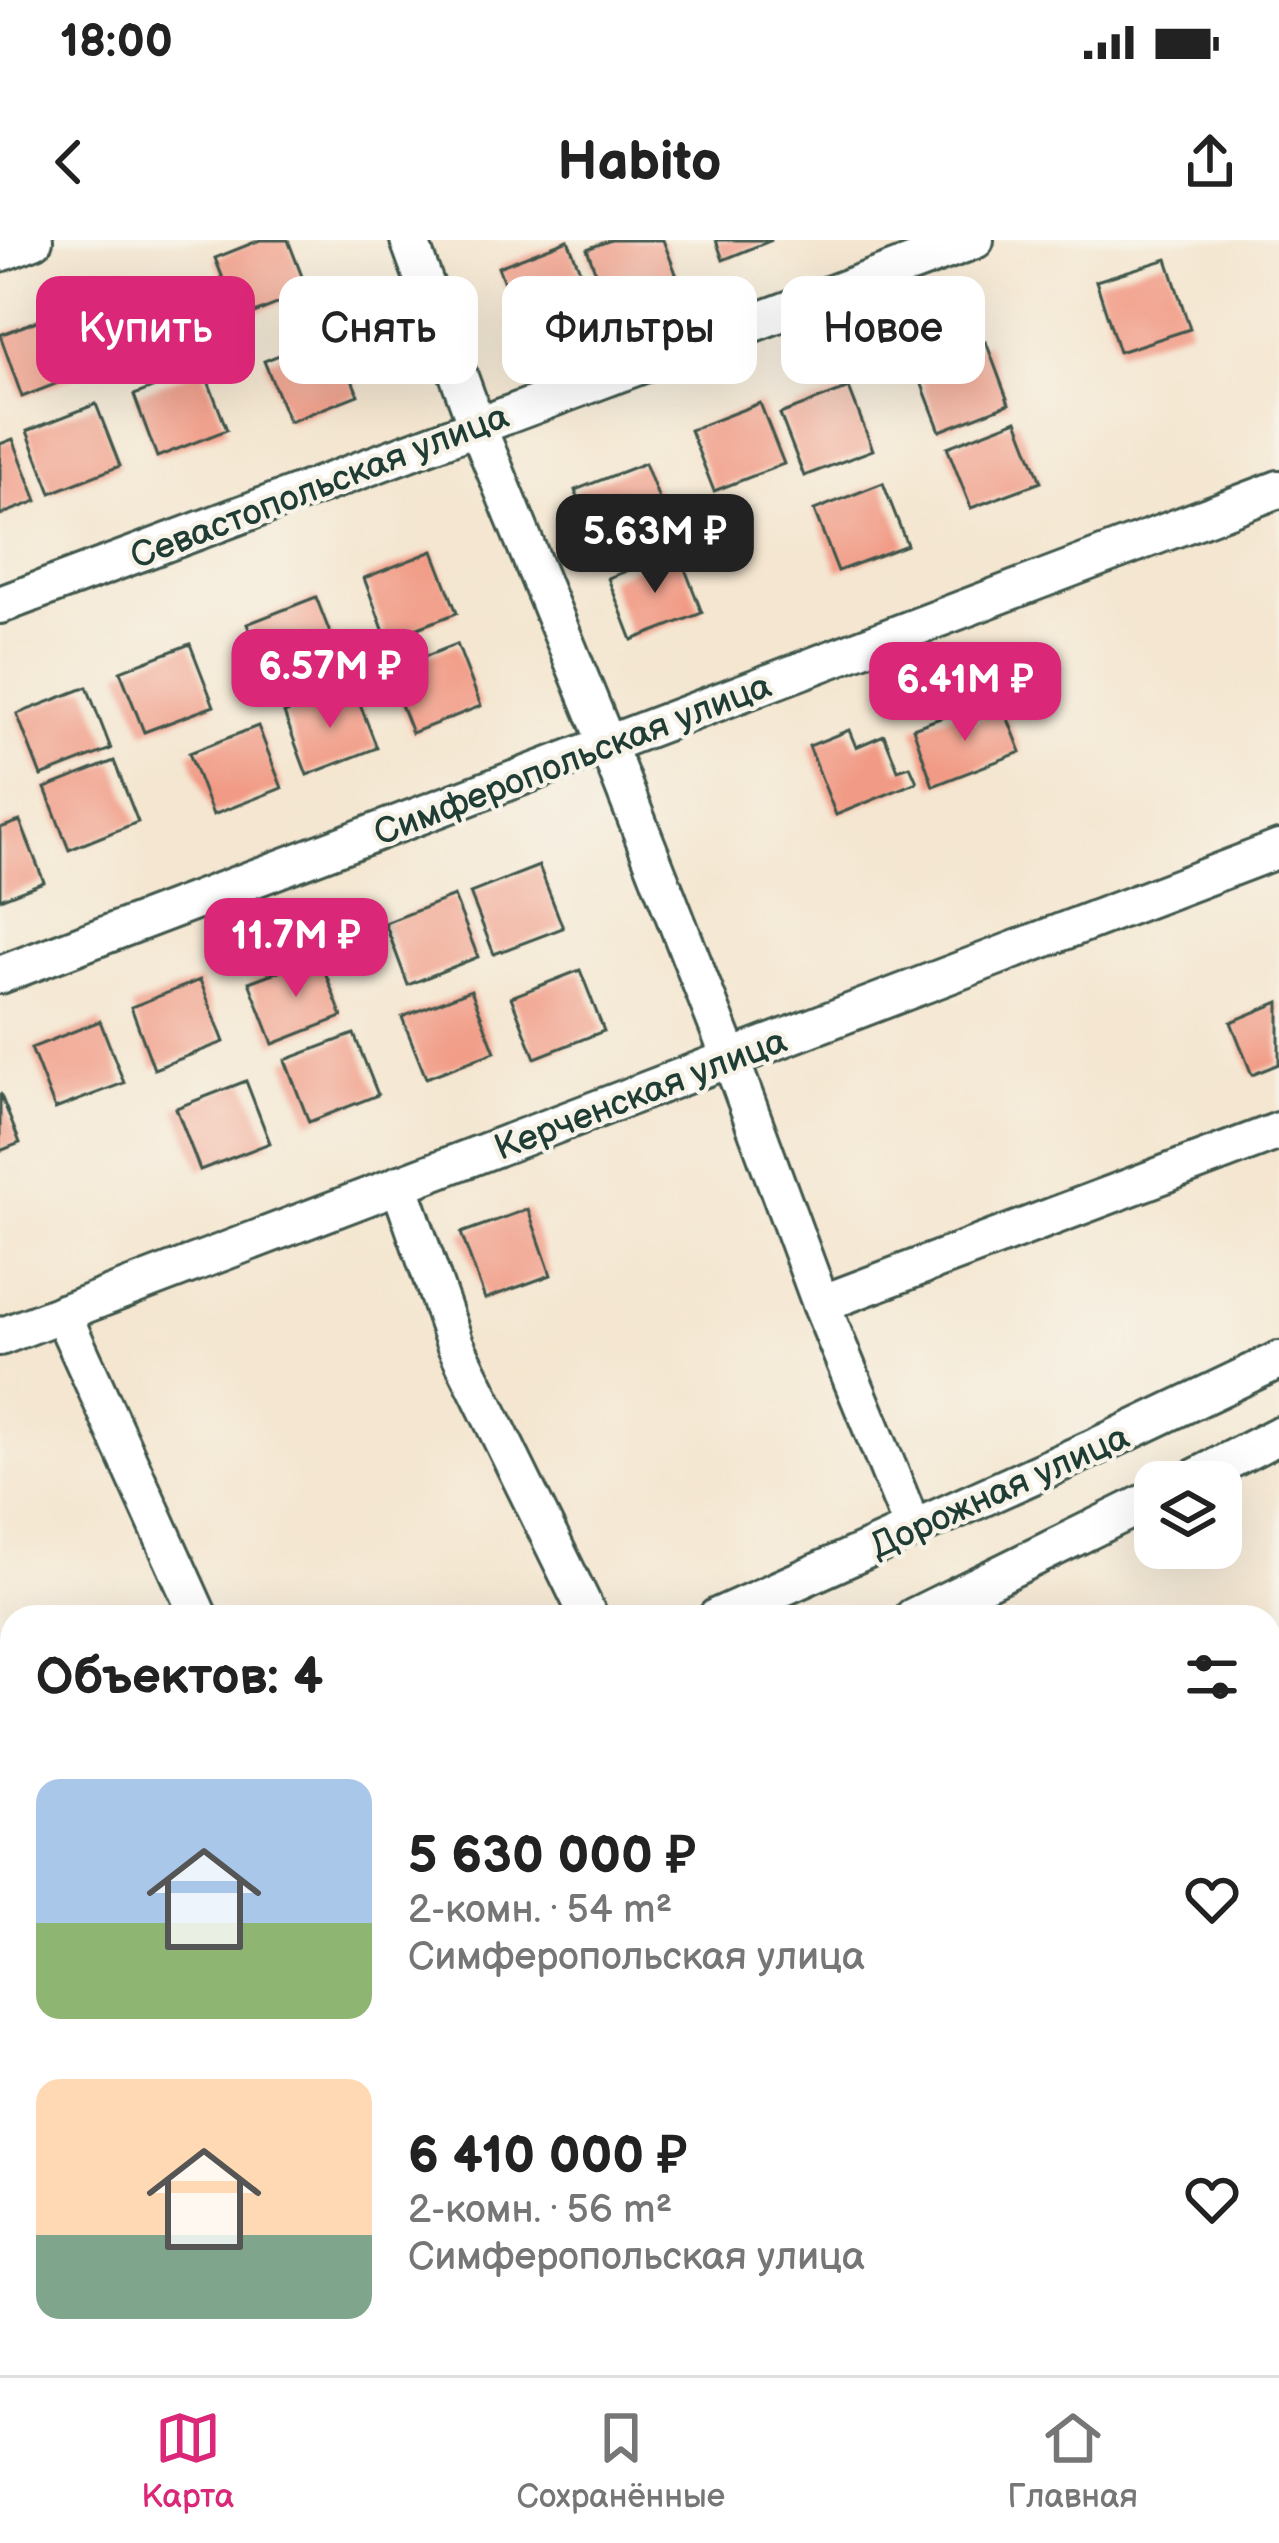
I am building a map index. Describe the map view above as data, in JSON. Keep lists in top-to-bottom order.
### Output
{
  "streets": {
    "street": [
      "Севастопольская улица",
      "Симферопольская улица",
      "Керченская улица",
      "Дорожная улица"
    ]
  },
  "page": {
    "status": "18:00",
    "header": "Habito",
    "chip": [
      "Купить",
      "Снять",
      "Фильтры",
      "Новое"
    ],
    "price": [
      "5.63M ₽",
      "6.57M ₽",
      "6.41M ₽",
      "11.7M ₽"
    ],
    "heading": "Объектов: 4",
    "list": [
      {
        "name": "5 630 000 ₽",
        "note": "2-комн. · 54 m² · Симферопольская улица"
      },
      {
        "name": "6 410 000 ₽",
        "note": "2-комн. · 56 m² · Симферопольская улица"
      }
    ],
    "tabs": ["Карта", "Сохранённые", "Главная"]
  }
}
